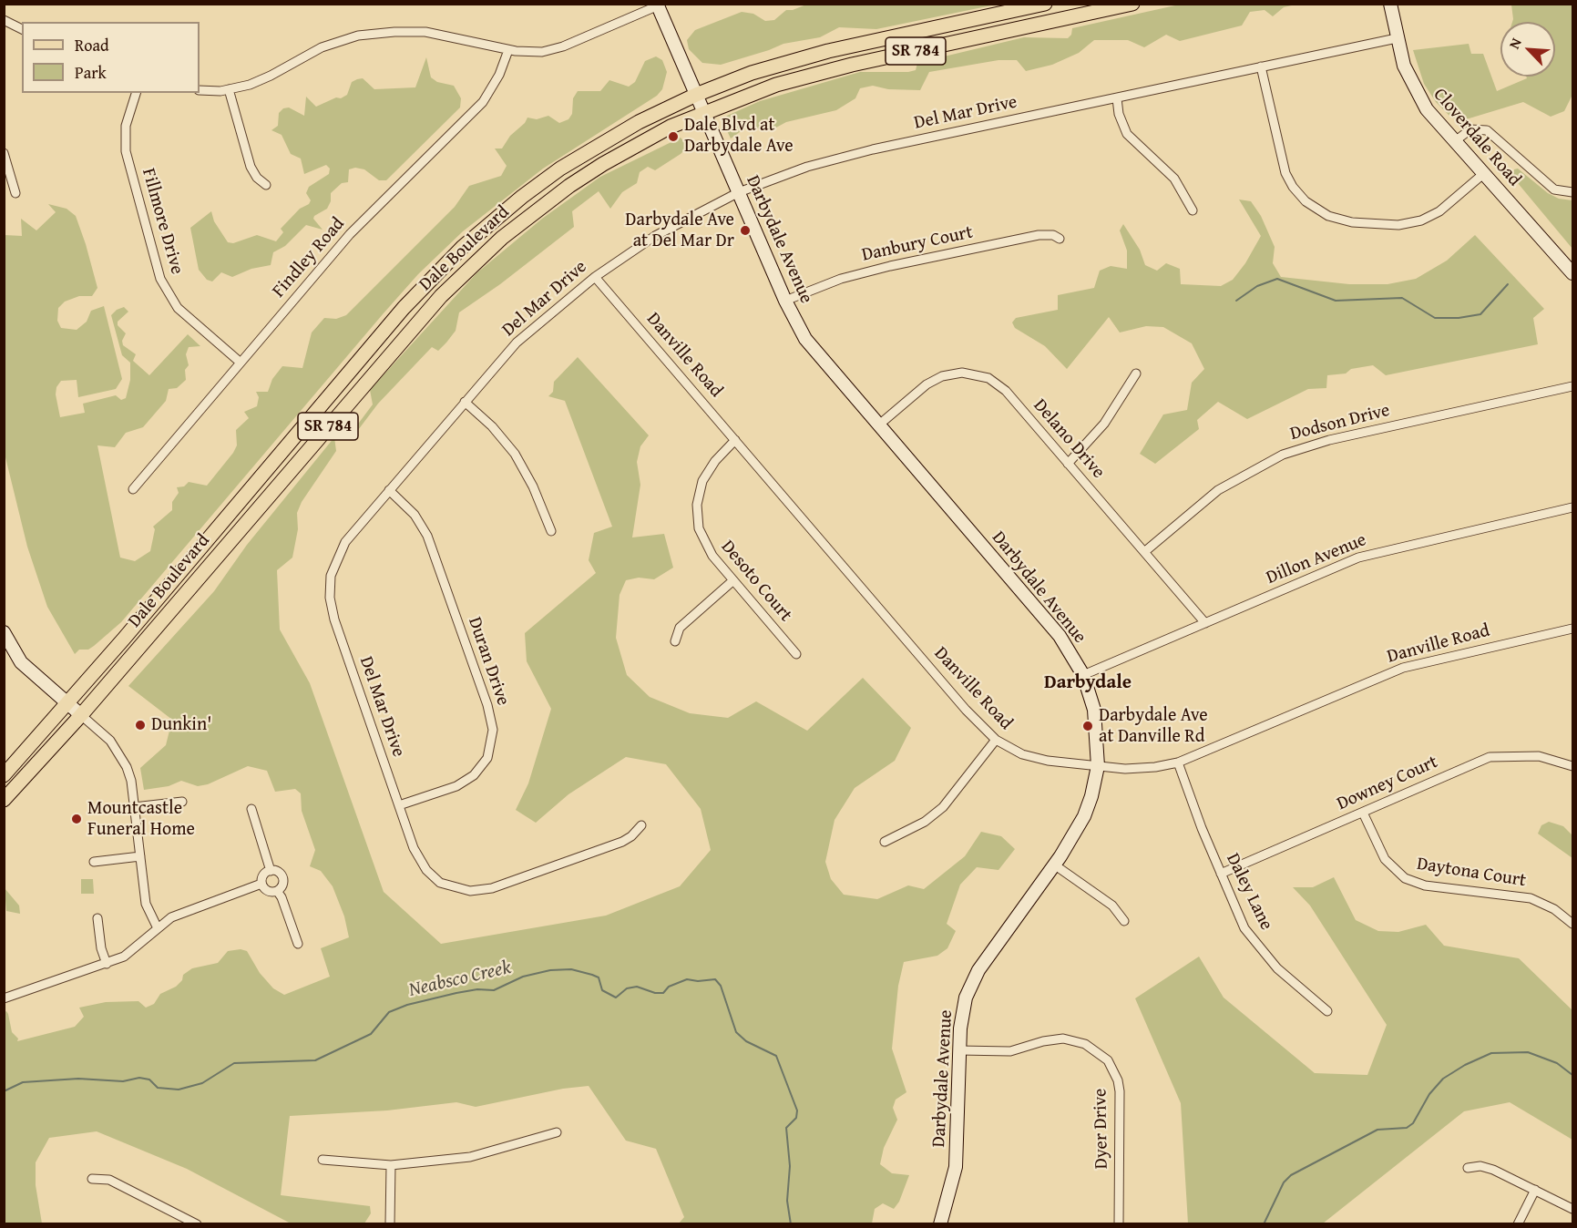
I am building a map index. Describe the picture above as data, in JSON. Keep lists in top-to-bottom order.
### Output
{
  "streets": {
    "main road": ["SR 784", "Dale Boulevard"],
    "street": [
      "Del Mar Drive",
      "Cloverdale Road",
      "Fillmore Drive",
      "Darbydale Avenue",
      "Danbury Court",
      "Findley Road",
      "Danville Road",
      "Dodson Drive",
      "Delano Drive",
      "Dillon Avenue",
      "Desoto Court",
      "Duran Drive",
      "Downey Court",
      "Daytona Court",
      "Daley Lane",
      "Dyer Drive"
    ]
  },
  "crossings": [
    ["Del Mar Drive", "Cloverdale Road"],
    ["Del Mar Drive", "Darbydale Avenue"],
    ["Del Mar Drive", "Danville Road"],
    ["Del Mar Drive", "Duran Drive"],
    ["Fillmore Drive", "Findley Road"],
    ["Darbydale Avenue", "Danbury Court"],
    ["Darbydale Avenue", "Dale Boulevard"],
    ["Darbydale Avenue", "Danville Road"],
    ["Darbydale Avenue", "Delano Drive"],
    ["Darbydale Avenue", "Dillon Avenue"],
    ["Darbydale Avenue", "Dyer Drive"],
    ["Danville Road", "Desoto Court"],
    ["Danville Road", "Daley Lane"],
    ["Dodson Drive", "Delano Drive"],
    ["Delano Drive", "Dillon Avenue"],
    ["Downey Court", "Daytona Court"],
    ["Downey Court", "Daley Lane"]
  ],
  "districts": ["Darbydale"],
  "water": ["Neabsco Creek"],
  "places": [
    "Dale Blvd at Darbydale Ave",
    "Darbydale Ave at Del Mar Dr",
    "Dunkin'",
    "Darbydale Ave at Danville Rd",
    "Mountcastle Funeral Home"
  ],
  "legend": ["Road", "Park"],
  "north": "top left"
}
